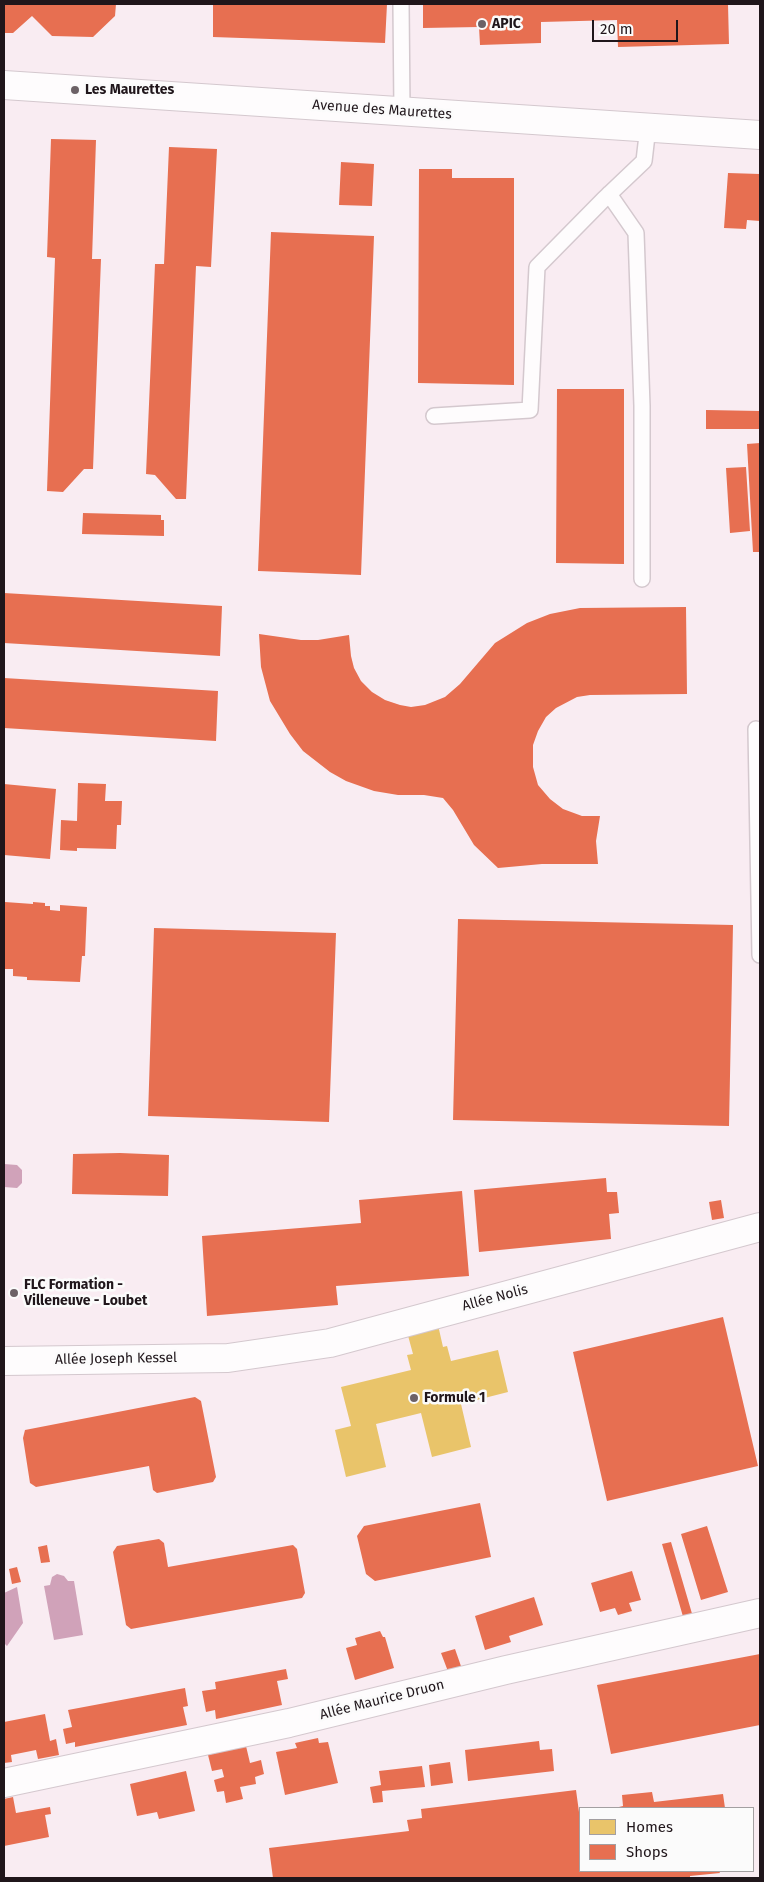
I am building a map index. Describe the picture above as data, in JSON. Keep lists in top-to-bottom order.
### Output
{
  "streets": {
    "street": [
      "Avenue des Maurettes",
      "Allée Nolis",
      "Allée Joseph Kessel",
      "Allée Maurice Druon"
    ]
  },
  "crossings": [
    ["Allée Nolis", "Allée Joseph Kessel"]
  ],
  "places": [
    "APIC",
    "Les Maurettes",
    "FLC Formation - Villeneuve - Loubet",
    "Formule 1"
  ],
  "legend": ["Homes", "Shops"],
  "scale_bar": "20 m"
}
